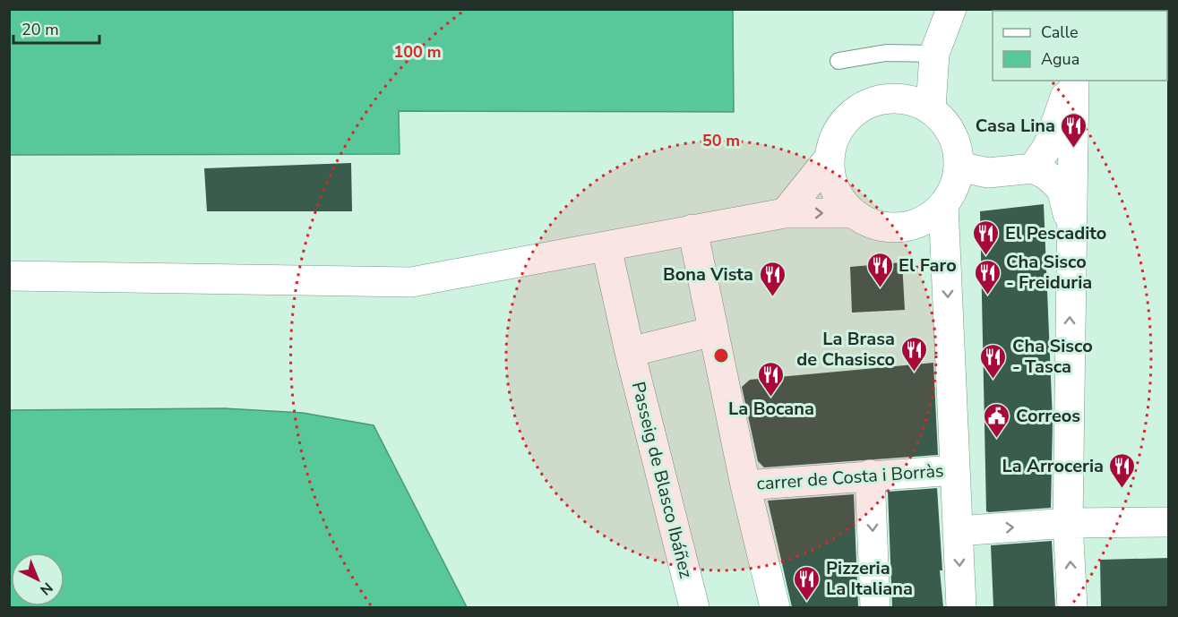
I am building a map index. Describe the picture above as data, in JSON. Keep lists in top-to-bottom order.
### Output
{
  "streets": {
    "street": ["carrer de Costa i Borràs", "Passeig de Blasco Ibáñez"]
  },
  "places": {
    "restaurant": [
      "Casa Lina",
      "El Pescadito",
      "El Faro",
      "Cha Sisco - Freiduria",
      "Bona Vista",
      "La Brasa de Chasisco",
      "Cha Sisco - Tasca",
      "La Bocana",
      "La Arroceria",
      "Pizzeria La Italiana"
    ],
    "public building": ["Correos"]
  },
  "legend": ["Calle", "Agua"],
  "scale_bar": "20 m",
  "north": "bottom right",
  "rings": ["100 m", "50 m"]
}
